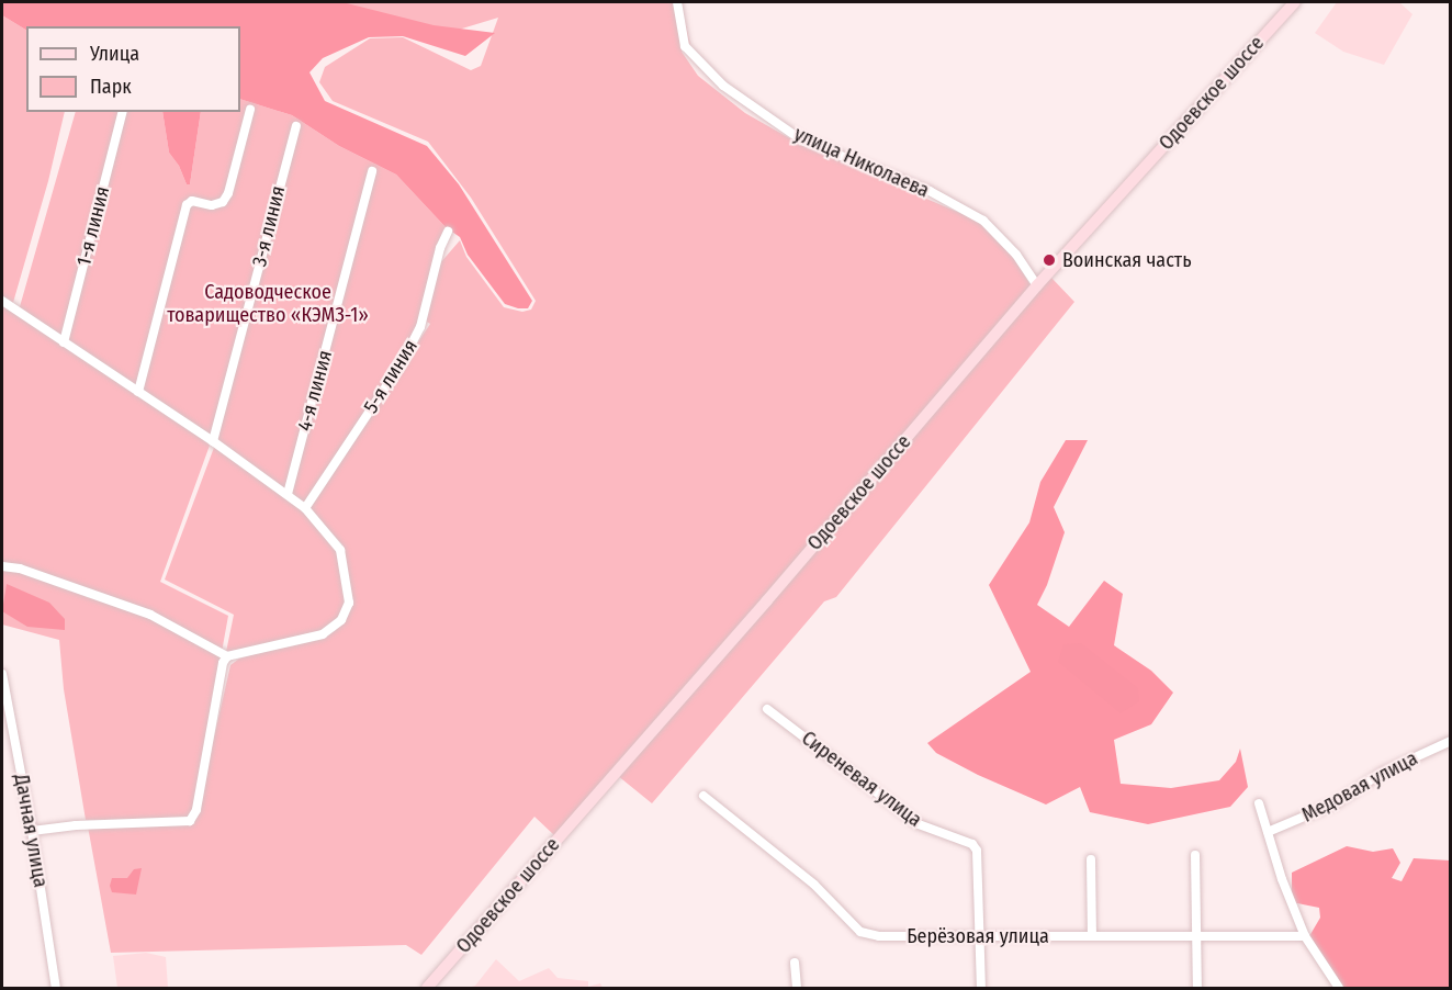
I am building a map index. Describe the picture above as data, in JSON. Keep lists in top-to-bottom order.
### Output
{
  "streets": {
    "main road": ["Одоевское шоссе"],
    "street": [
      "улица Николаева",
      "1-я линия",
      "3-я линия",
      "5-я линия",
      "4-я линия",
      "Сиреневая улица",
      "Медовая улица",
      "Дачная улица",
      "Берёзовая улица"
    ]
  },
  "crossings": [
    ["Одоевское шоссе", "улица Николаева"],
    ["Сиреневая улица", "Берёзовая улица"]
  ],
  "parks": ["Садоводческое товарищество «КЭМЗ-1»"],
  "places": ["Воинская часть"],
  "legend": ["Улица", "Парк"]
}
